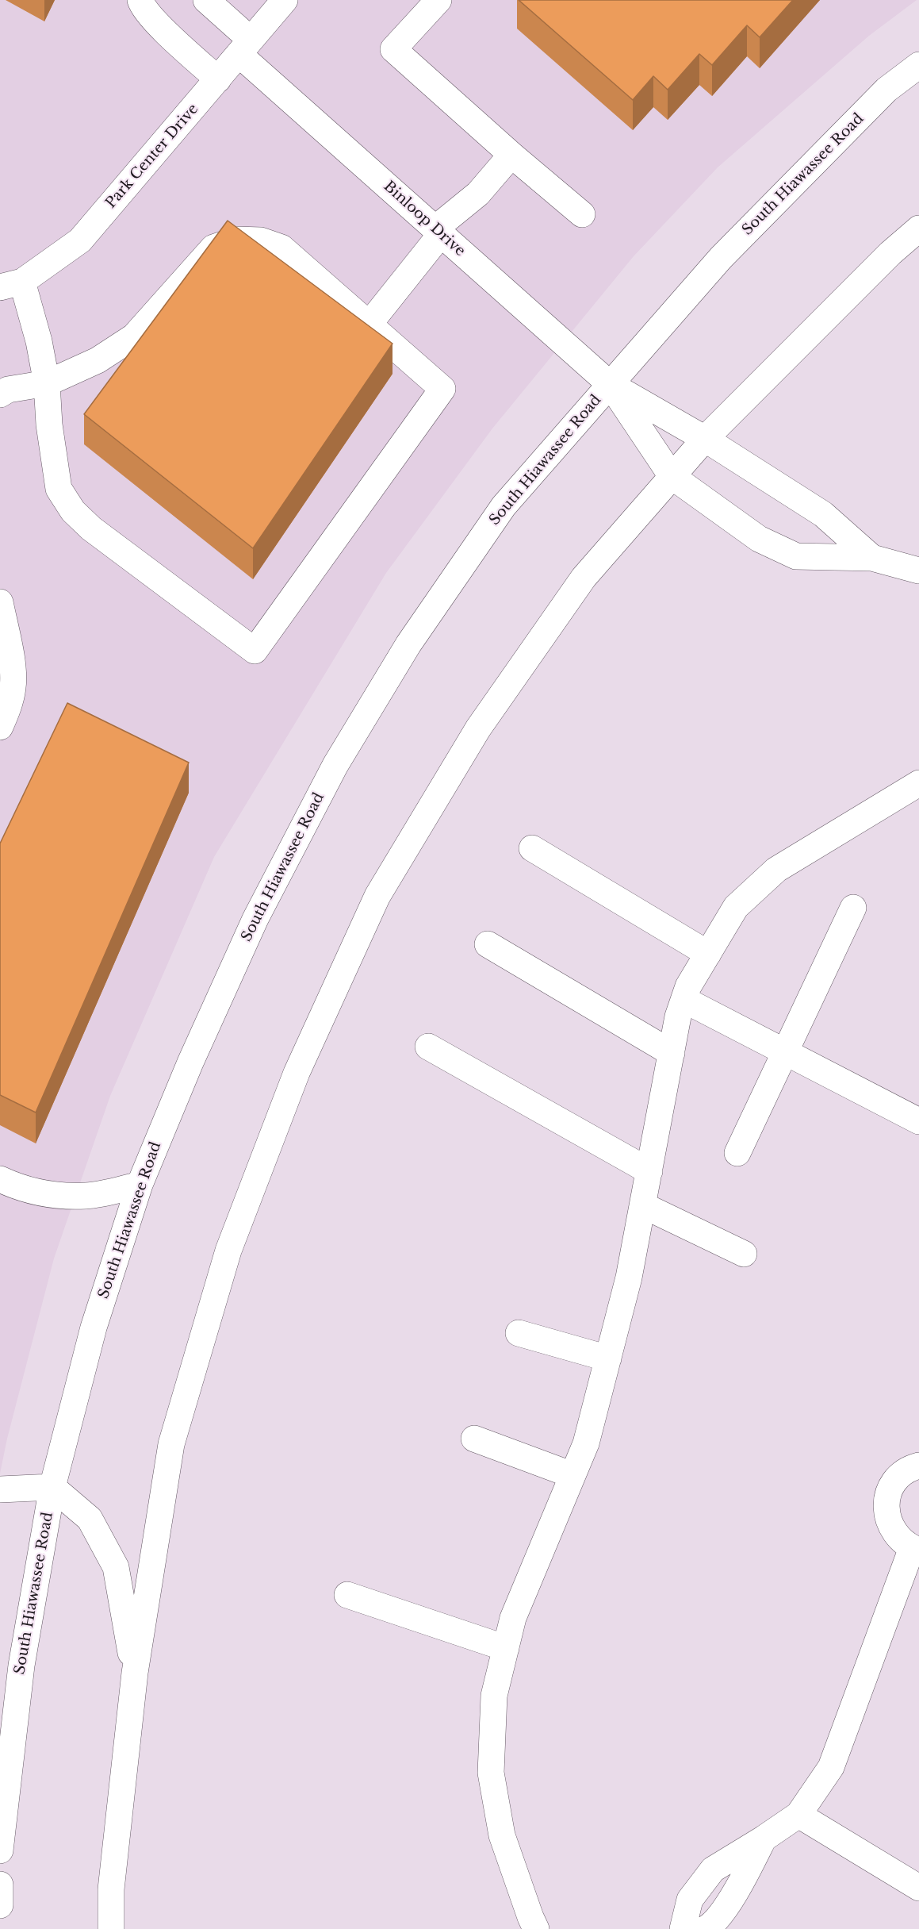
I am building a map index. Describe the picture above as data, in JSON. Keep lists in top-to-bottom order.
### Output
{
  "streets": {
    "street": ["Park Center Drive", "South Hiawassee Road", "Binloop Drive"]
  },
  "crossings": [
    ["Park Center Drive", "Binloop Drive"],
    ["South Hiawassee Road", "Binloop Drive"]
  ]
}
